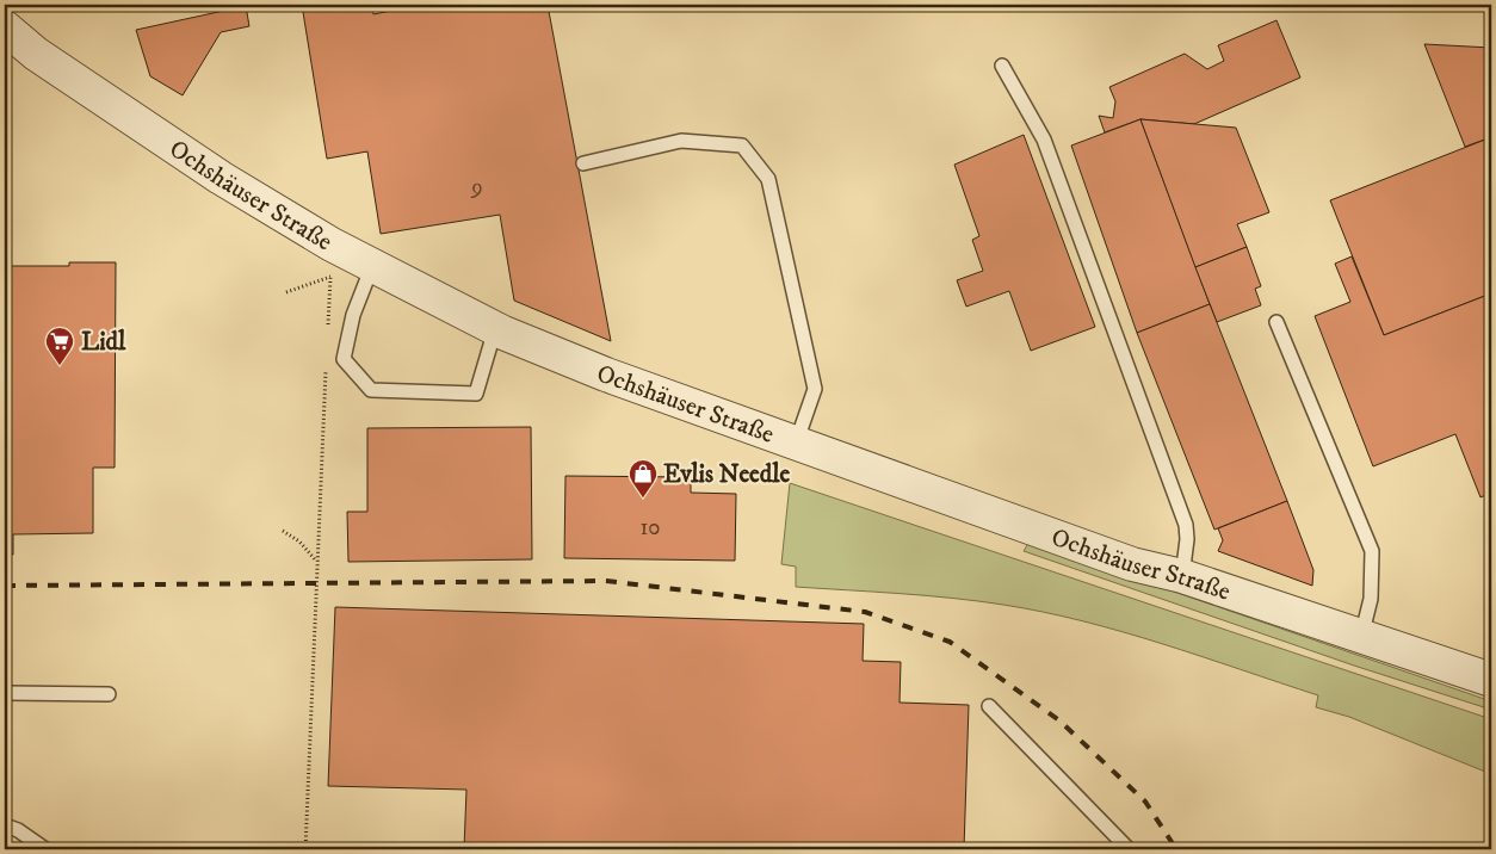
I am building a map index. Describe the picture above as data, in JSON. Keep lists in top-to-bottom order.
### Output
{
  "streets": {
    "street": ["Ochshäuser Straße"]
  },
  "places": {
    "supermarket": ["Lidl"],
    "shop": ["Evlis Needle"]
  },
  "house_numbers": ["9", "10"]
}
